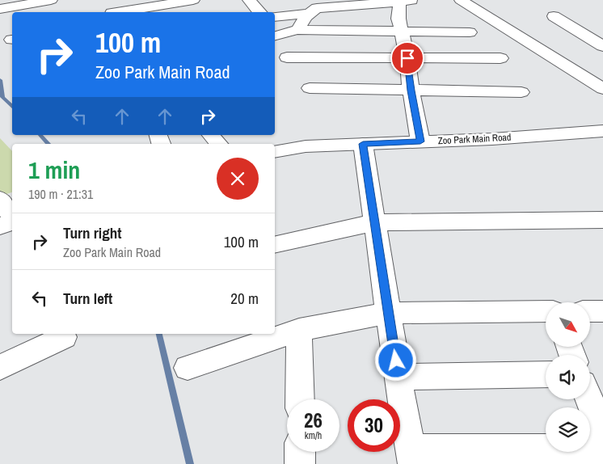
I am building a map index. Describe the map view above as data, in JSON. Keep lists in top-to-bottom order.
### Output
{
  "streets": {
    "street": ["Zoo Park Main Road"]
  },
  "north": "bottom right",
  "page": {
    "turn": ["100 m", "Zoo Park Main Road"],
    "heading": ["1 min", "190 m · 21:31"],
    "list": [
      {
        "name": "Turn right",
        "note": "Zoo Park Main Road",
        "value": "100 m"
      },
      {
        "name": "Turn left",
        "value": "20 m"
      }
    ],
    "speed": "26 km/h",
    "limit": "30"
  }
}
